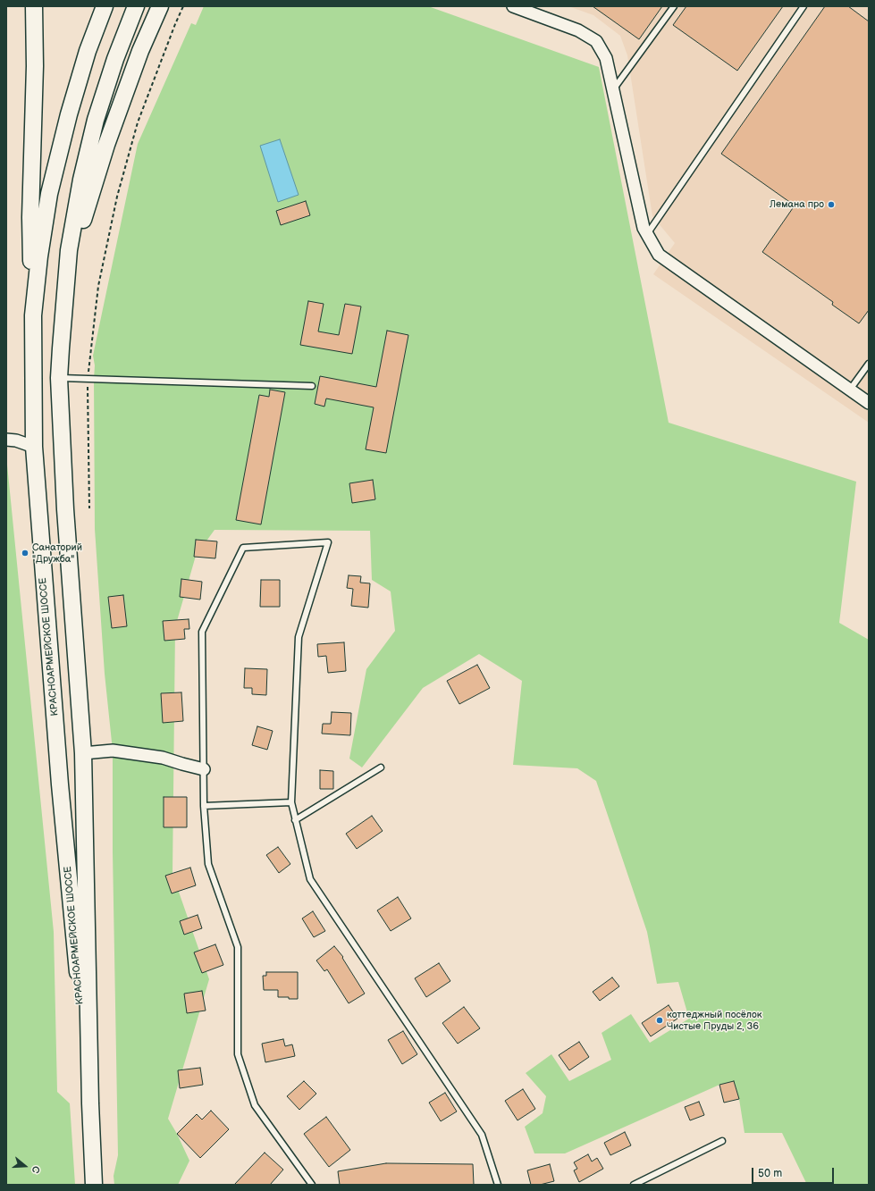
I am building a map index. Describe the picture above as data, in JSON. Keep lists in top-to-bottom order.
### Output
{
  "streets": {
    "main road": ["КРАСНОАРМЕЙСКОЕ ШОССЕ"]
  },
  "places": ["Лемана про", "Санаторий \"Дружба\"", "коттеджный посёлок Чистые Пруды 2, 36"],
  "scale_bar": "50 m",
  "north": "right"
}
